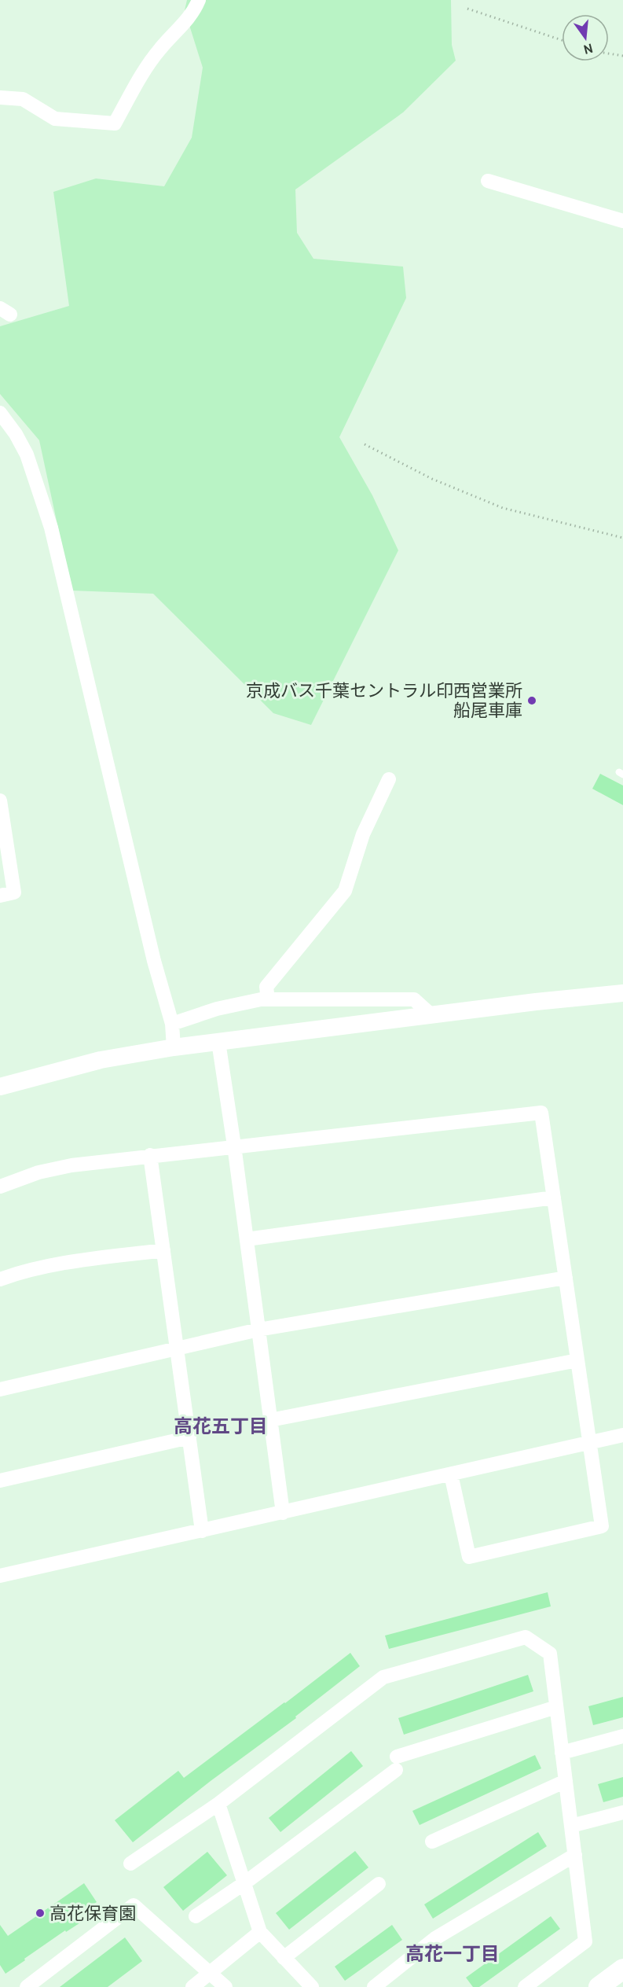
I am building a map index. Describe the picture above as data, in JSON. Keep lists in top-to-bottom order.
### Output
{
  "districts": ["高花五丁目", "高花一丁目"],
  "places": ["京成バス千葉セントラル印西営業所 船尾車庫", "高花保育園"],
  "north": "bottom"
}
